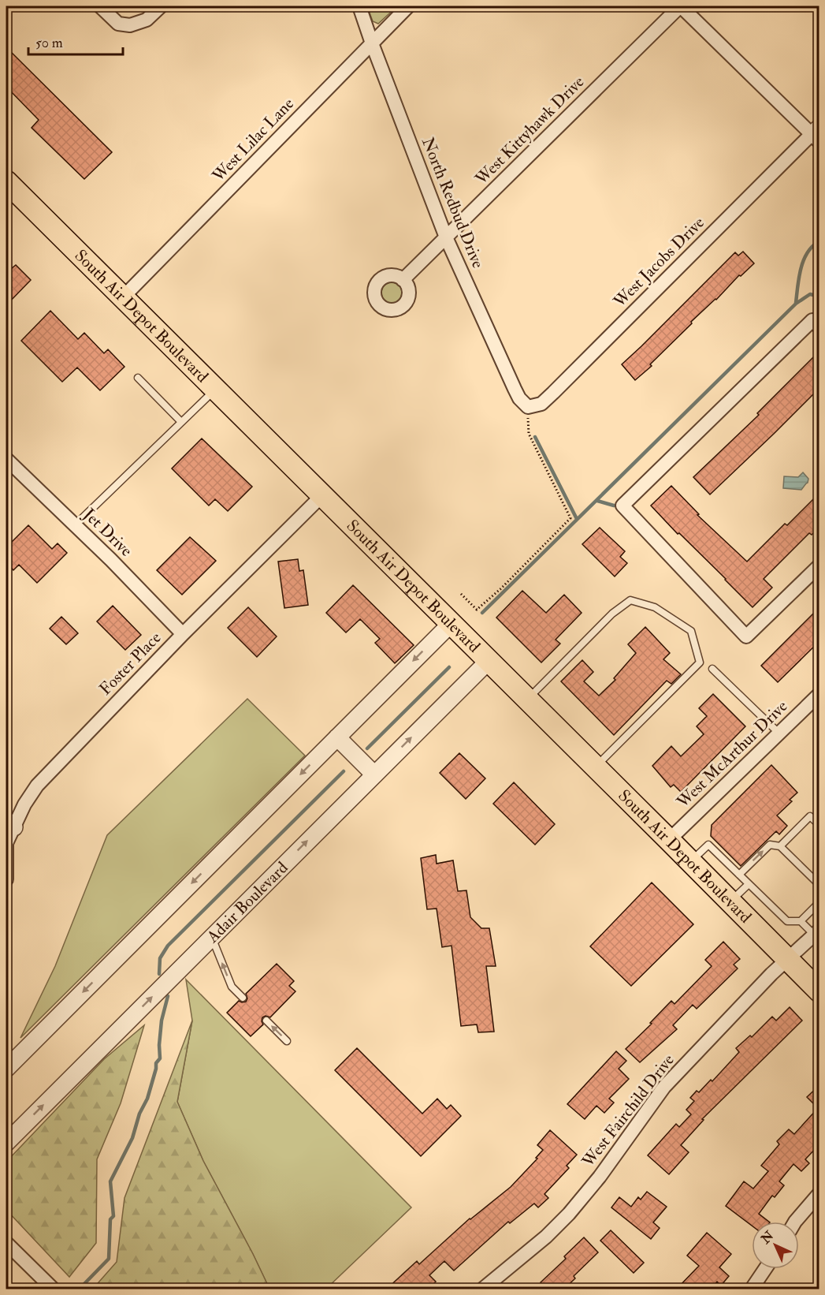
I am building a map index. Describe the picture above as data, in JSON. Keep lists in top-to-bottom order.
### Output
{
  "streets": {
    "main road": ["South Air Depot Boulevard"],
    "street": [
      "West Kittyhawk Drive",
      "West Lilac Lane",
      "North Redbud Drive",
      "West Jacobs Drive",
      "Jet Drive",
      "Foster Place",
      "West McArthur Drive",
      "Adair Boulevard",
      "West Fairchild Drive"
    ]
  },
  "crossings": [
    ["West Kittyhawk Drive", "North Redbud Drive"],
    ["West Lilac Lane", "North Redbud Drive"],
    ["West Lilac Lane", "South Air Depot Boulevard"],
    ["North Redbud Drive", "West Jacobs Drive"],
    ["South Air Depot Boulevard", "Foster Place"],
    ["South Air Depot Boulevard", "West McArthur Drive"],
    ["South Air Depot Boulevard", "Adair Boulevard"],
    ["South Air Depot Boulevard", "West Fairchild Drive"],
    ["Jet Drive", "Foster Place"]
  ],
  "scale_bar": "50 m",
  "north": "top left"
}
